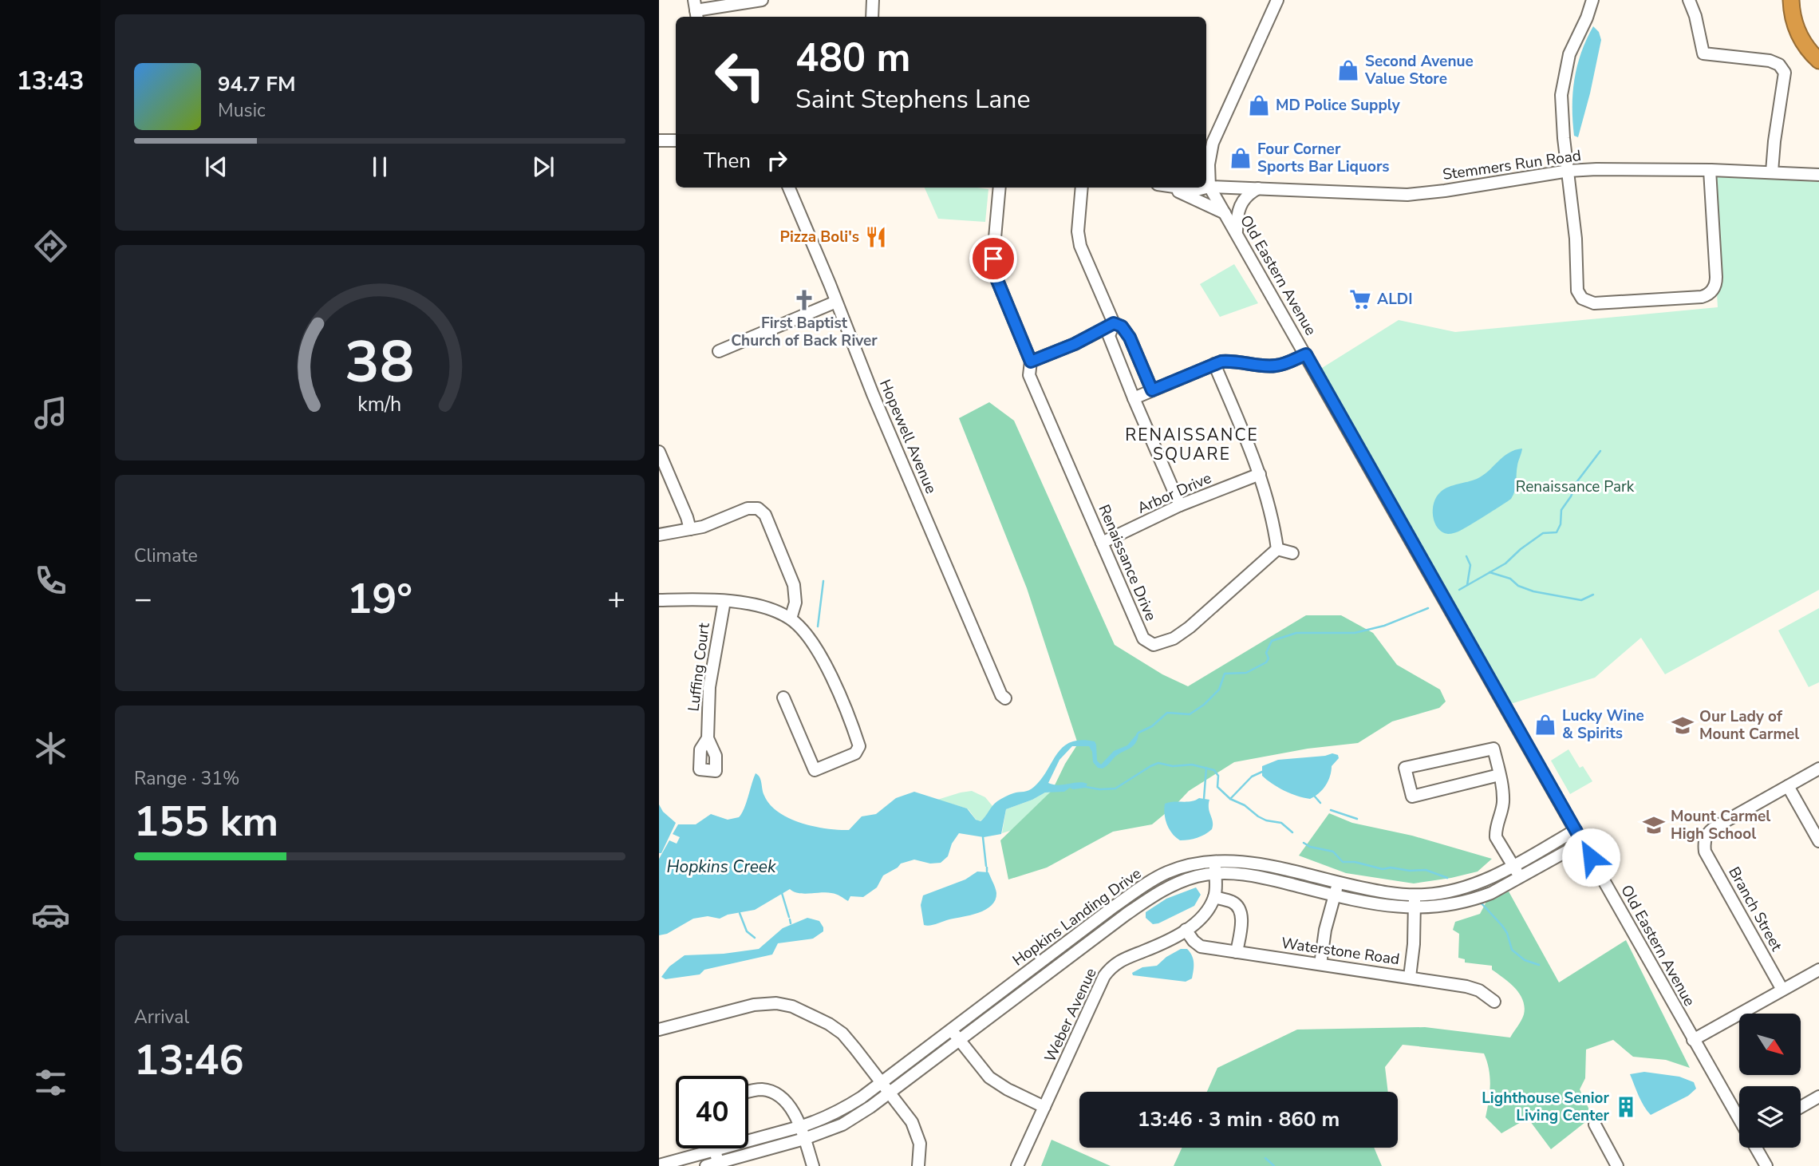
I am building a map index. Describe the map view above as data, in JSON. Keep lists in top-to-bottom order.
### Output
{
  "streets": {
    "street": [
      "Stemmers Run Road",
      "Old Eastern Avenue",
      "Hopewell Avenue",
      "Arbor Drive",
      "Renaissance Drive",
      "Luffing Court",
      "Branch Street",
      "Hopkins Landing Drive",
      "Waterstone Road",
      "Weber Avenue"
    ]
  },
  "crossings": [
    ["Stemmers Run Road", "Old Eastern Avenue"],
    ["Old Eastern Avenue", "Hopkins Landing Drive"],
    ["Arbor Drive", "Renaissance Drive"],
    ["Waterstone Road", "Weber Avenue"]
  ],
  "districts": ["RENAISSANCE SQUARE"],
  "water": ["Hopkins Creek"],
  "parks": ["Renaissance Park"],
  "places": {
    "shop": [
      "Second Avenue Value Store",
      "MD Police Supply",
      "Four Corner Sports Bar Liquors",
      "Lucky Wine & Spirits"
    ],
    "restaurant": ["Pizza Boli's"],
    "supermarket": ["ALDI"],
    "church": ["First Baptist Church of Back River"],
    "school or university": ["Our Lady of Mount Carmel", "Mount Carmel High School"],
    "building": ["Lighthouse Senior Living Center"]
  },
  "north": "bottom right",
  "page": {
    "tabs": "13:43",
    "turn": ["480 m", "Saint Stephens Lane"],
    "song": ["94.7 FM", "Music"],
    "then": "Then",
    "tile": [
      "Climate",
      ["Range · 31%", "155 km"],
      ["Arrival", "13:46"]
    ],
    "heat": ["−", "19°", "+"],
    "limit": "40",
    "trip": "13:46 · 3 min · 860 m",
    "gauge": ["38", "km/h"]
  }
}
